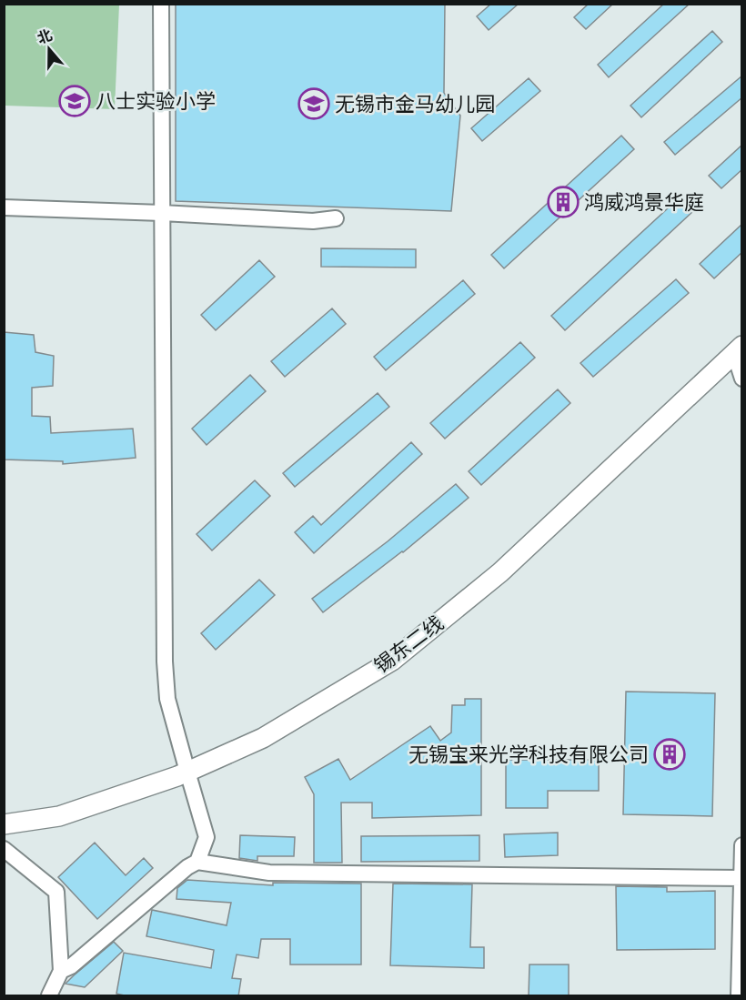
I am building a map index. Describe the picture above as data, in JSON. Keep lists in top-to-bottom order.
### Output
{
  "streets": {
    "main road": ["锡东二线"]
  },
  "places": {
    "school or university": ["八士实验小学", "无锡市金马幼儿园"],
    "building": ["鸿威鸿景华庭", "无锡宝来光学科技有限公司"]
  },
  "north": "top"
}
